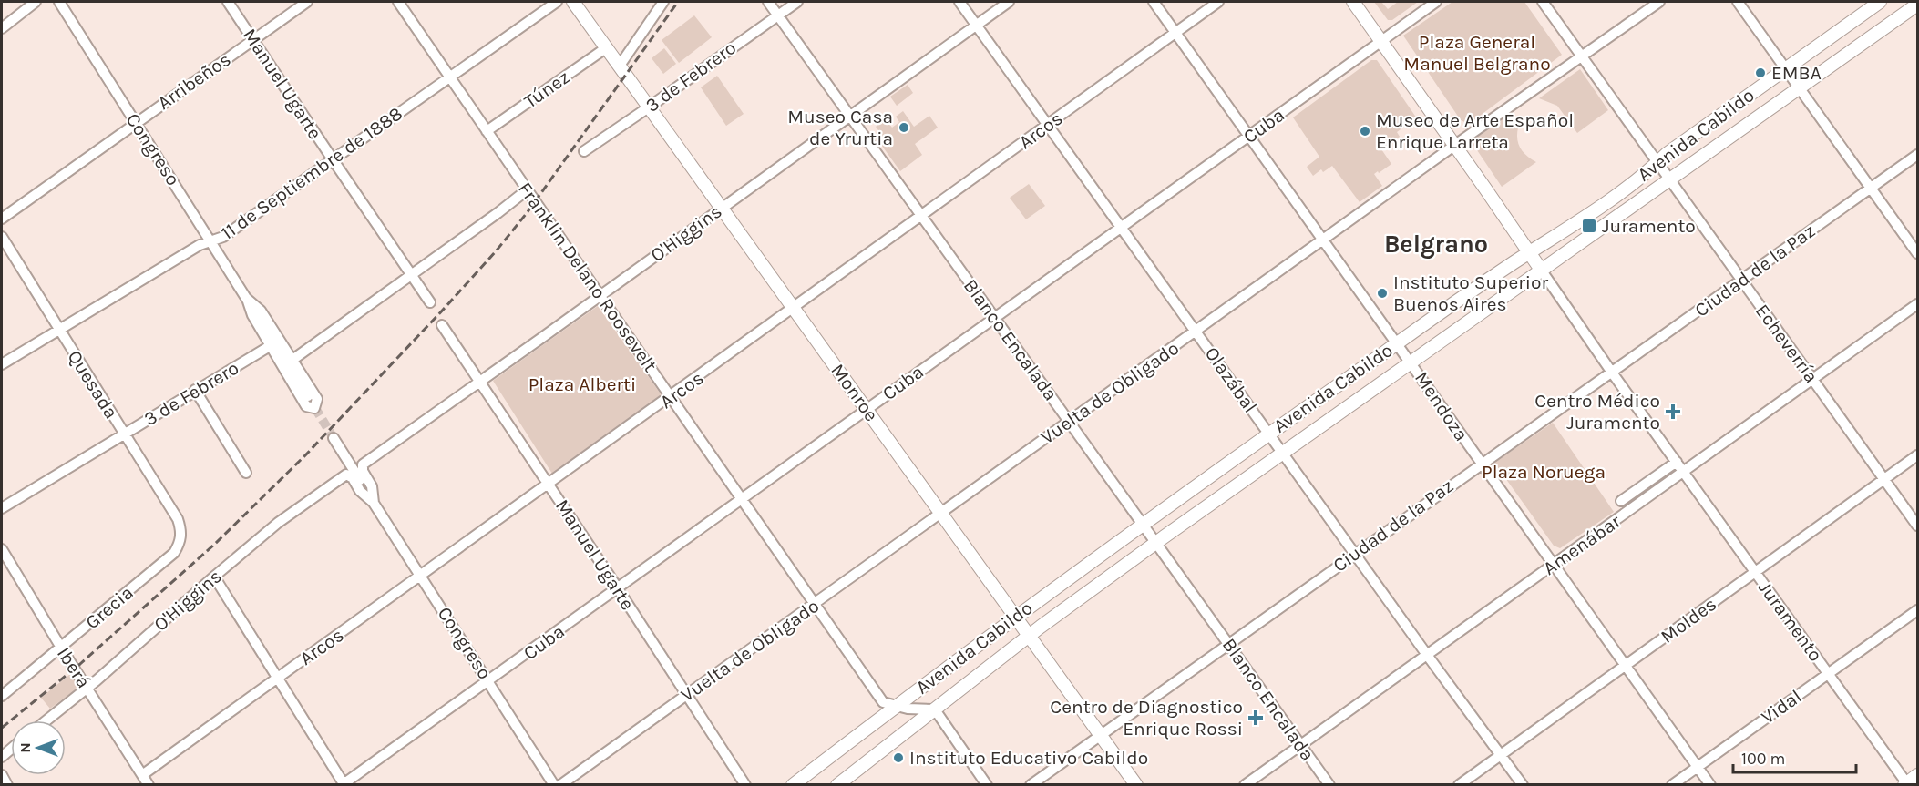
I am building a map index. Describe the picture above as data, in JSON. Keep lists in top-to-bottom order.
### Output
{
  "streets": {
    "main road": ["Avenida Cabildo", "Monroe"],
    "street": [
      "3 de Febrero",
      "Arribeños",
      "Manuel Ugarte",
      "Túnez",
      "Cuba",
      "Arcos",
      "Congreso",
      "11 de Septiembre de 1888",
      "O'Higgins",
      "Ciudad de la Paz",
      "Franklin Delano Roosevelt",
      "Blanco Encalada",
      "Echeverría",
      "Olazábal",
      "Quesada",
      "Vuelta de Obligado",
      "Mendoza",
      "Amenábar",
      "Grecia",
      "Moldes",
      "Juramento",
      "Iberá",
      "Vidal"
    ]
  },
  "crossings": [
    ["3 de Febrero", "Congreso"],
    ["3 de Febrero", "Blanco Encalada"],
    ["3 de Febrero", "Quesada"],
    ["3 de Febrero", "Monroe"],
    ["Arribeños", "Manuel Ugarte"],
    ["Arribeños", "Congreso"],
    ["Manuel Ugarte", "Cuba"],
    ["Manuel Ugarte", "Arcos"],
    ["Manuel Ugarte", "11 de Septiembre de 1888"],
    ["Manuel Ugarte", "O'Higgins"],
    ["Manuel Ugarte", "Vuelta de Obligado"],
    ["Túnez", "Franklin Delano Roosevelt"],
    ["Túnez", "Monroe"],
    ["Cuba", "Congreso"],
    ["Cuba", "Franklin Delano Roosevelt"],
    ["Cuba", "Blanco Encalada"],
    ["Cuba", "Olazábal"],
    ["Cuba", "Monroe"],
    ["Cuba", "Mendoza"],
    ["Arcos", "Congreso"],
    ["Arcos", "Franklin Delano Roosevelt"],
    ["Arcos", "Blanco Encalada"],
    ["Arcos", "Olazábal"],
    ["Arcos", "Monroe"],
    ["Arcos", "Mendoza"],
    ["Arcos", "Iberá"],
    ["Avenida Cabildo", "Franklin Delano Roosevelt"],
    ["Avenida Cabildo", "Blanco Encalada"],
    ["Avenida Cabildo", "Echeverría"],
    ["Avenida Cabildo", "Olazábal"],
    ["Avenida Cabildo", "Monroe"],
    ["Avenida Cabildo", "Mendoza"],
    ["Avenida Cabildo", "Juramento"],
    ["Congreso", "11 de Septiembre de 1888"],
    ["Congreso", "O'Higgins"],
    ["11 de Septiembre de 1888", "Franklin Delano Roosevelt"],
    ["11 de Septiembre de 1888", "Quesada"],
    ["O'Higgins", "Franklin Delano Roosevelt"],
    ["O'Higgins", "Blanco Encalada"],
    ["O'Higgins", "Olazábal"],
    ["O'Higgins", "Monroe"],
    ["O'Higgins", "Iberá"],
    ["Ciudad de la Paz", "Blanco Encalada"],
    ["Ciudad de la Paz", "Echeverría"],
    ["Ciudad de la Paz", "Olazábal"],
    ["Ciudad de la Paz", "Monroe"],
    ["Ciudad de la Paz", "Mendoza"],
    ["Ciudad de la Paz", "Juramento"],
    ["Franklin Delano Roosevelt", "Vuelta de Obligado"],
    ["Blanco Encalada", "Vuelta de Obligado"],
    ["Blanco Encalada", "Amenábar"],
    ["Echeverría", "Vuelta de Obligado"],
    ["Echeverría", "Amenábar"],
    ["Echeverría", "Moldes"],
    ["Olazábal", "Vuelta de Obligado"],
    ["Olazábal", "Amenábar"],
    ["Olazábal", "Moldes"],
    ["Quesada", "Grecia"],
    ["Monroe", "Vuelta de Obligado"],
    ["Vuelta de Obligado", "Mendoza"],
    ["Mendoza", "Amenábar"],
    ["Mendoza", "Moldes"],
    ["Mendoza", "Vidal"],
    ["Amenábar", "Juramento"],
    ["Grecia", "Iberá"],
    ["Moldes", "Juramento"],
    ["Juramento", "Vidal"]
  ],
  "districts": ["Belgrano"],
  "parks": ["Plaza General Manuel Belgrano", "Plaza Alberti", "Plaza Noruega"],
  "places": {
    "other": [
      "EMBA",
      "Museo Casa de Yrurtia",
      "Museo de Arte Español Enrique Larreta",
      "Instituto Superior Buenos Aires",
      "Instituto Educativo Cabildo"
    ],
    "transit": ["Juramento"],
    "health": ["Centro Médico Juramento", "Centro de Diagnostico Enrique Rossi"]
  },
  "scale_bar": "100 m",
  "north": "left"
}
